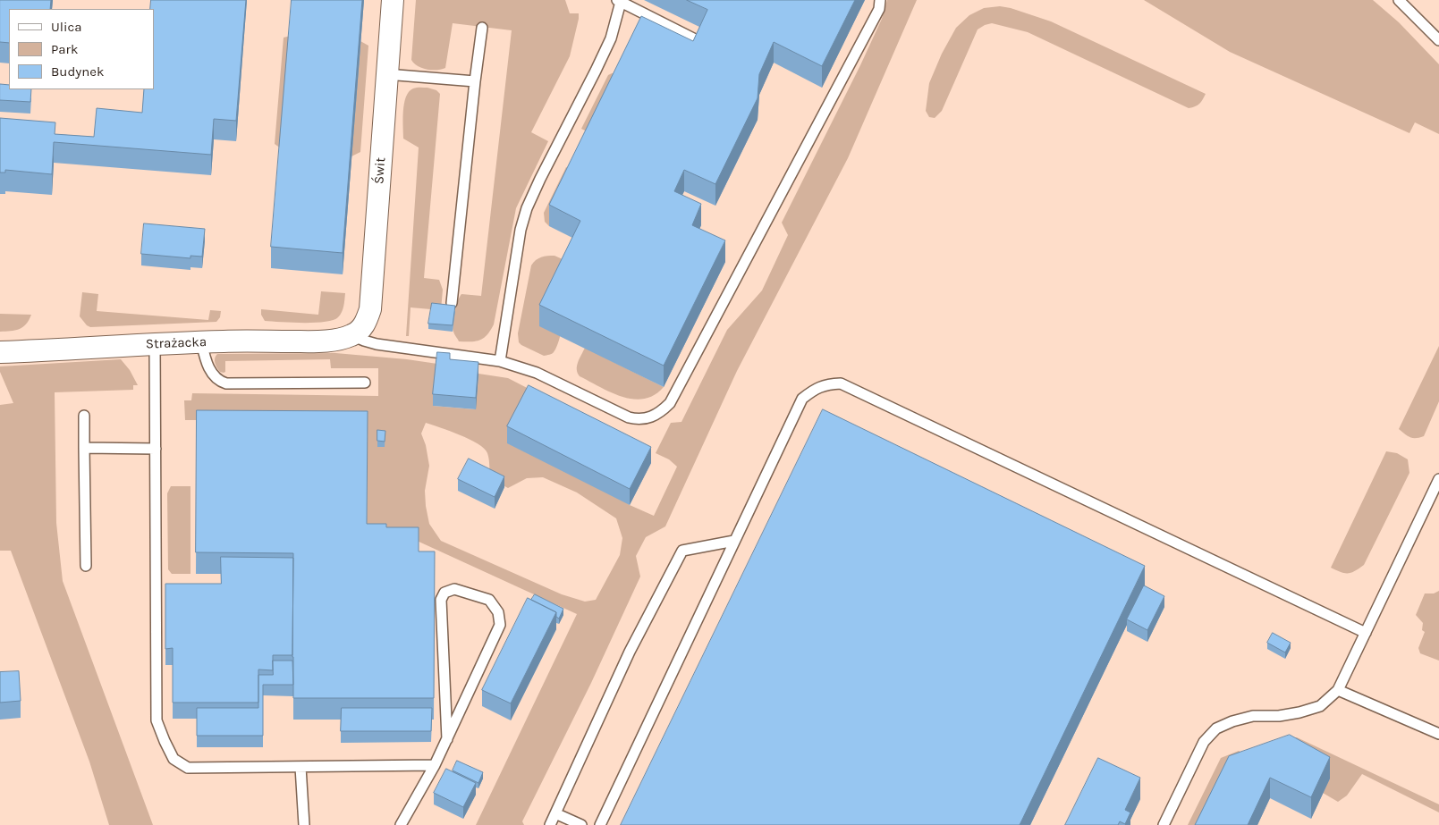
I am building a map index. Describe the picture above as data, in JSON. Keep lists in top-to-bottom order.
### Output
{
  "streets": {
    "street": ["Świt", "Strażacka"]
  },
  "crossings": [
    ["Świt", "Strażacka"]
  ],
  "legend": ["Ulica", "Park", "Budynek"]
}
